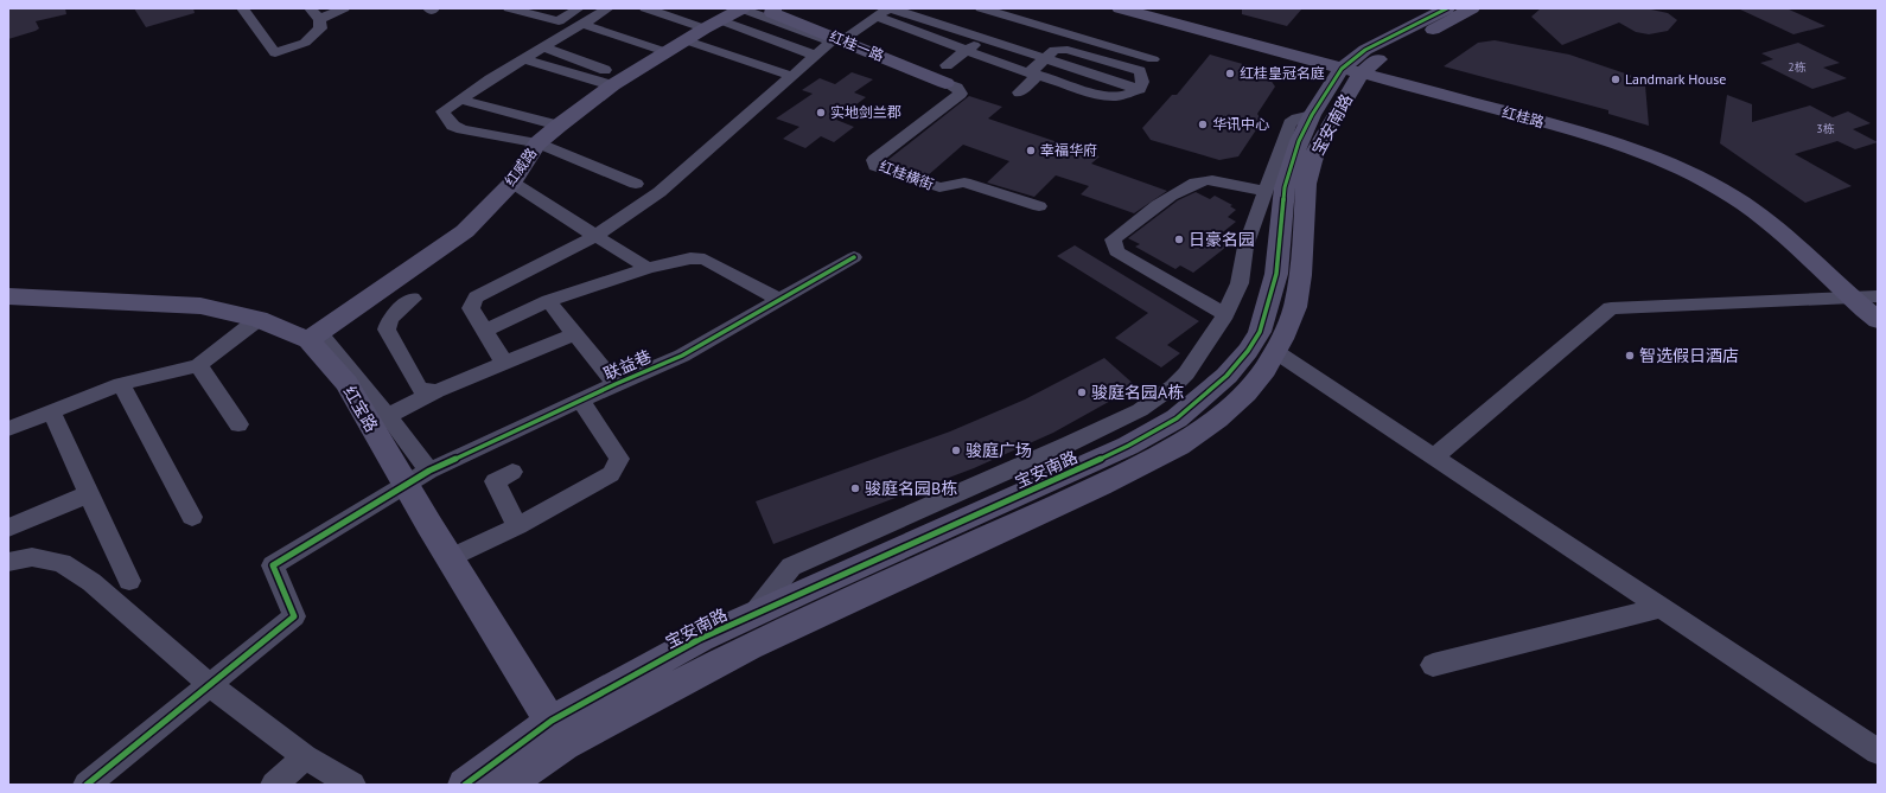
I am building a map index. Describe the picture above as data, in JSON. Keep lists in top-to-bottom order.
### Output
{
  "streets": {
    "street": [
      "红桂一路",
      "红桂路",
      "宝安南路",
      "红威路",
      "红桂横街",
      "联益巷",
      "红宝路"
    ]
  },
  "crossings": [
    ["红桂一路", "红桂横街"],
    ["红桂路", "宝安南路"],
    ["宝安南路", "红宝路"],
    ["红威路", "红宝路"],
    ["联益巷", "红宝路"]
  ],
  "places": [
    "红桂皇冠名庭",
    "Landmark House",
    "实地剑兰郡",
    "华讯中心",
    "幸福华府",
    "日豪名园",
    "智选假日酒店",
    "骏庭名园A栋",
    "骏庭广场",
    "骏庭名园B栋"
  ],
  "house_numbers": ["2栋", "3栋"]
}
